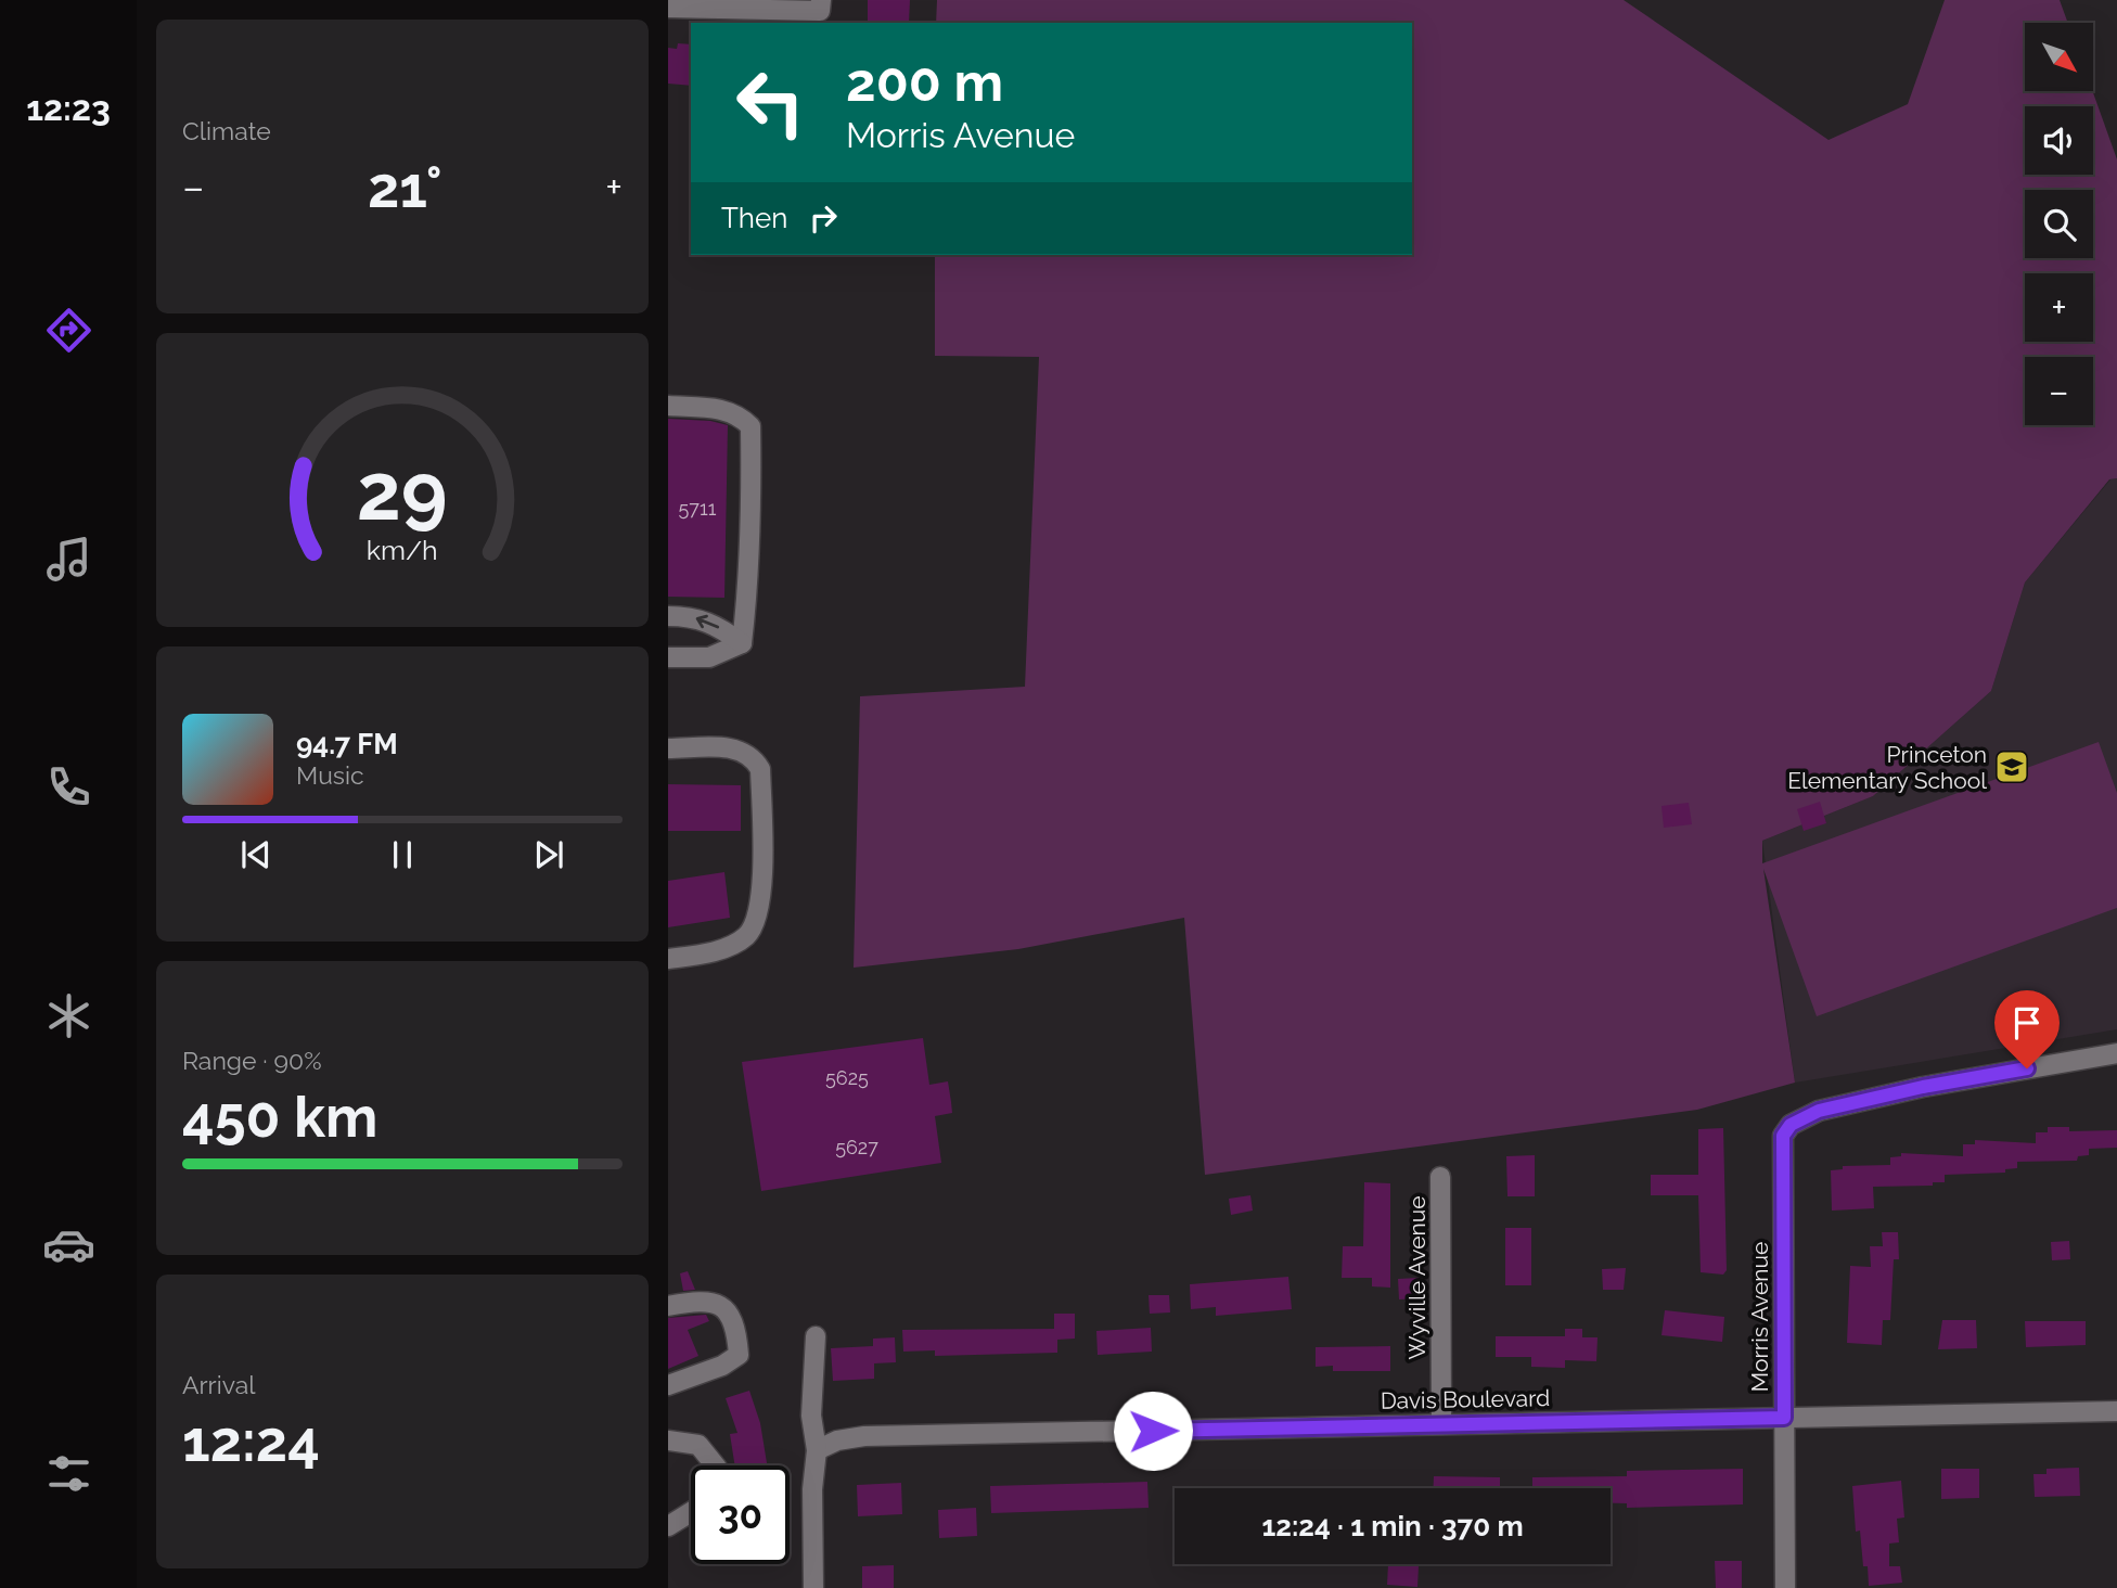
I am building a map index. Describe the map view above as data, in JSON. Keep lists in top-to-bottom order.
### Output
{
  "streets": {
    "street": ["Wyville Avenue", "Morris Avenue", "Davis Boulevard"]
  },
  "crossings": [
    ["Wyville Avenue", "Davis Boulevard"],
    ["Morris Avenue", "Davis Boulevard"]
  ],
  "places": {
    "school or university": ["Princeton Elementary School"]
  },
  "house_numbers": ["5711", "5625", "5627"],
  "north": "bottom right",
  "page": {
    "tabs": "12:23",
    "tile": [
      "Climate",
      ["Range · 90%", "450 km"],
      ["Arrival", "12:24"]
    ],
    "map_buttons": ["+", "−"],
    "turn": ["200 m", "Morris Avenue"],
    "heat": ["−", "21°", "+"],
    "then": "Then",
    "song": ["94.7 FM", "Music"],
    "limit": "30",
    "trip": "12:24 · 1 min · 370 m",
    "gauge": ["29", "km/h"]
  }
}
